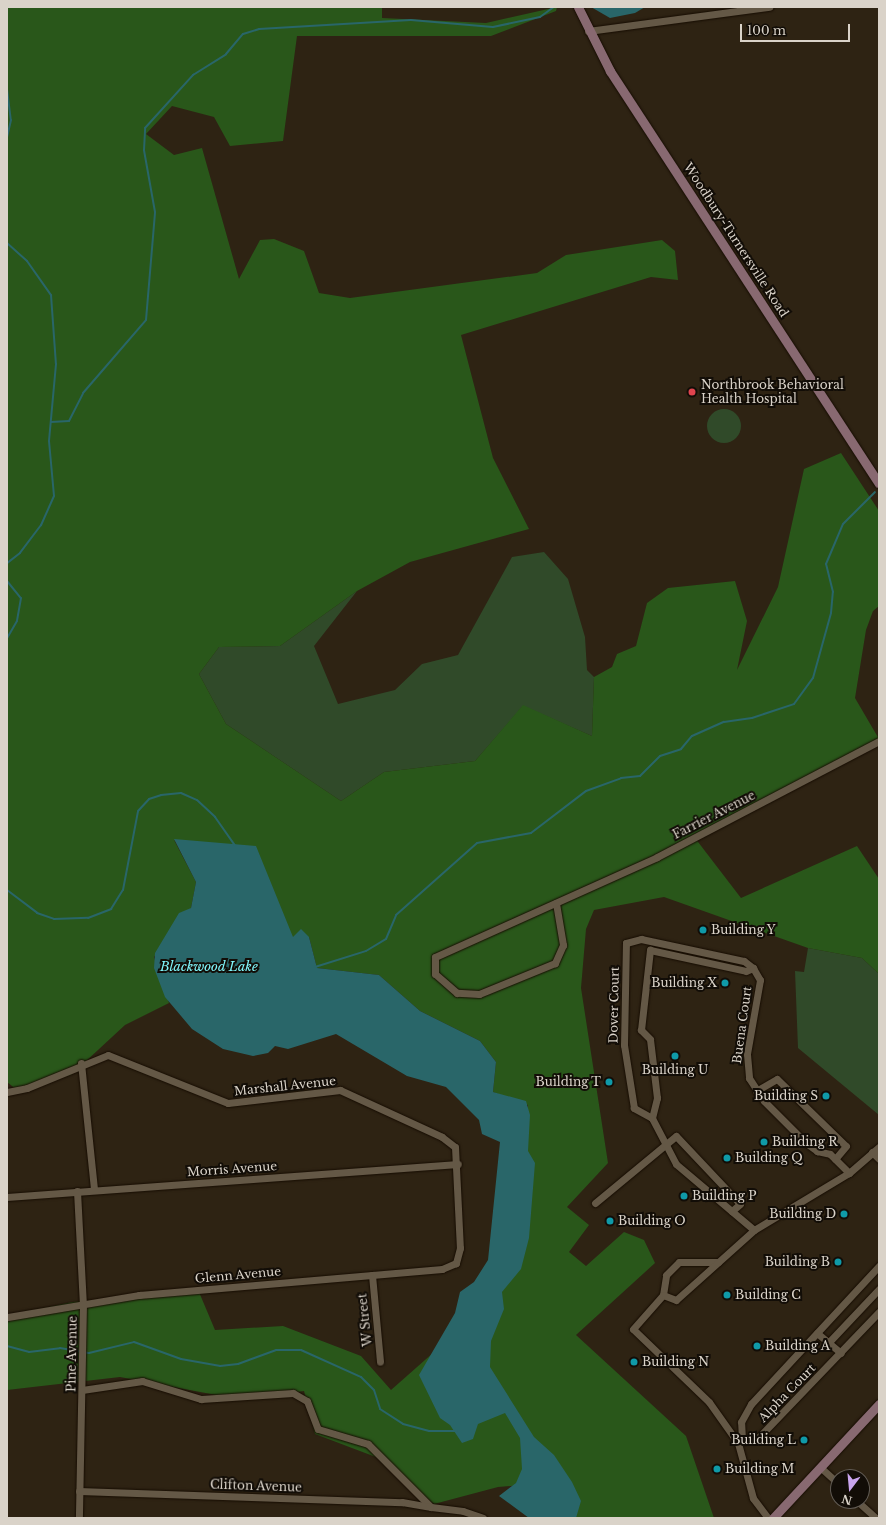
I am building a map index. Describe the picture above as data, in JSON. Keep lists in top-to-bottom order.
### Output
{
  "streets": {
    "main road": ["Woodbury-Turnersville Road"],
    "street": [
      "Farrier Avenue",
      "Dover Court",
      "Buena Court",
      "Marshall Avenue",
      "Morris Avenue",
      "Glenn Avenue",
      "W Street",
      "Pine Avenue",
      "Alpha Court",
      "Clifton Avenue"
    ]
  },
  "crossings": [
    ["Dover Court", "Buena Court"],
    ["Marshall Avenue", "Morris Avenue"],
    ["Marshall Avenue", "Glenn Avenue"],
    ["Morris Avenue", "Pine Avenue"],
    ["Glenn Avenue", "W Street"],
    ["Glenn Avenue", "Pine Avenue"],
    ["Pine Avenue", "Clifton Avenue"]
  ],
  "water": ["Blackwood Lake"],
  "places": [
    "Northbrook Behavioral Health Hospital",
    "Building Y",
    "Building X",
    "Building U",
    "Building T",
    "Building S",
    "Building R",
    "Building Q",
    "Building P",
    "Building D",
    "Building O",
    "Building B",
    "Building C",
    "Building A",
    "Building N",
    "Building L",
    "Building M"
  ],
  "scale_bar": "100 m",
  "north": "bottom"
}
